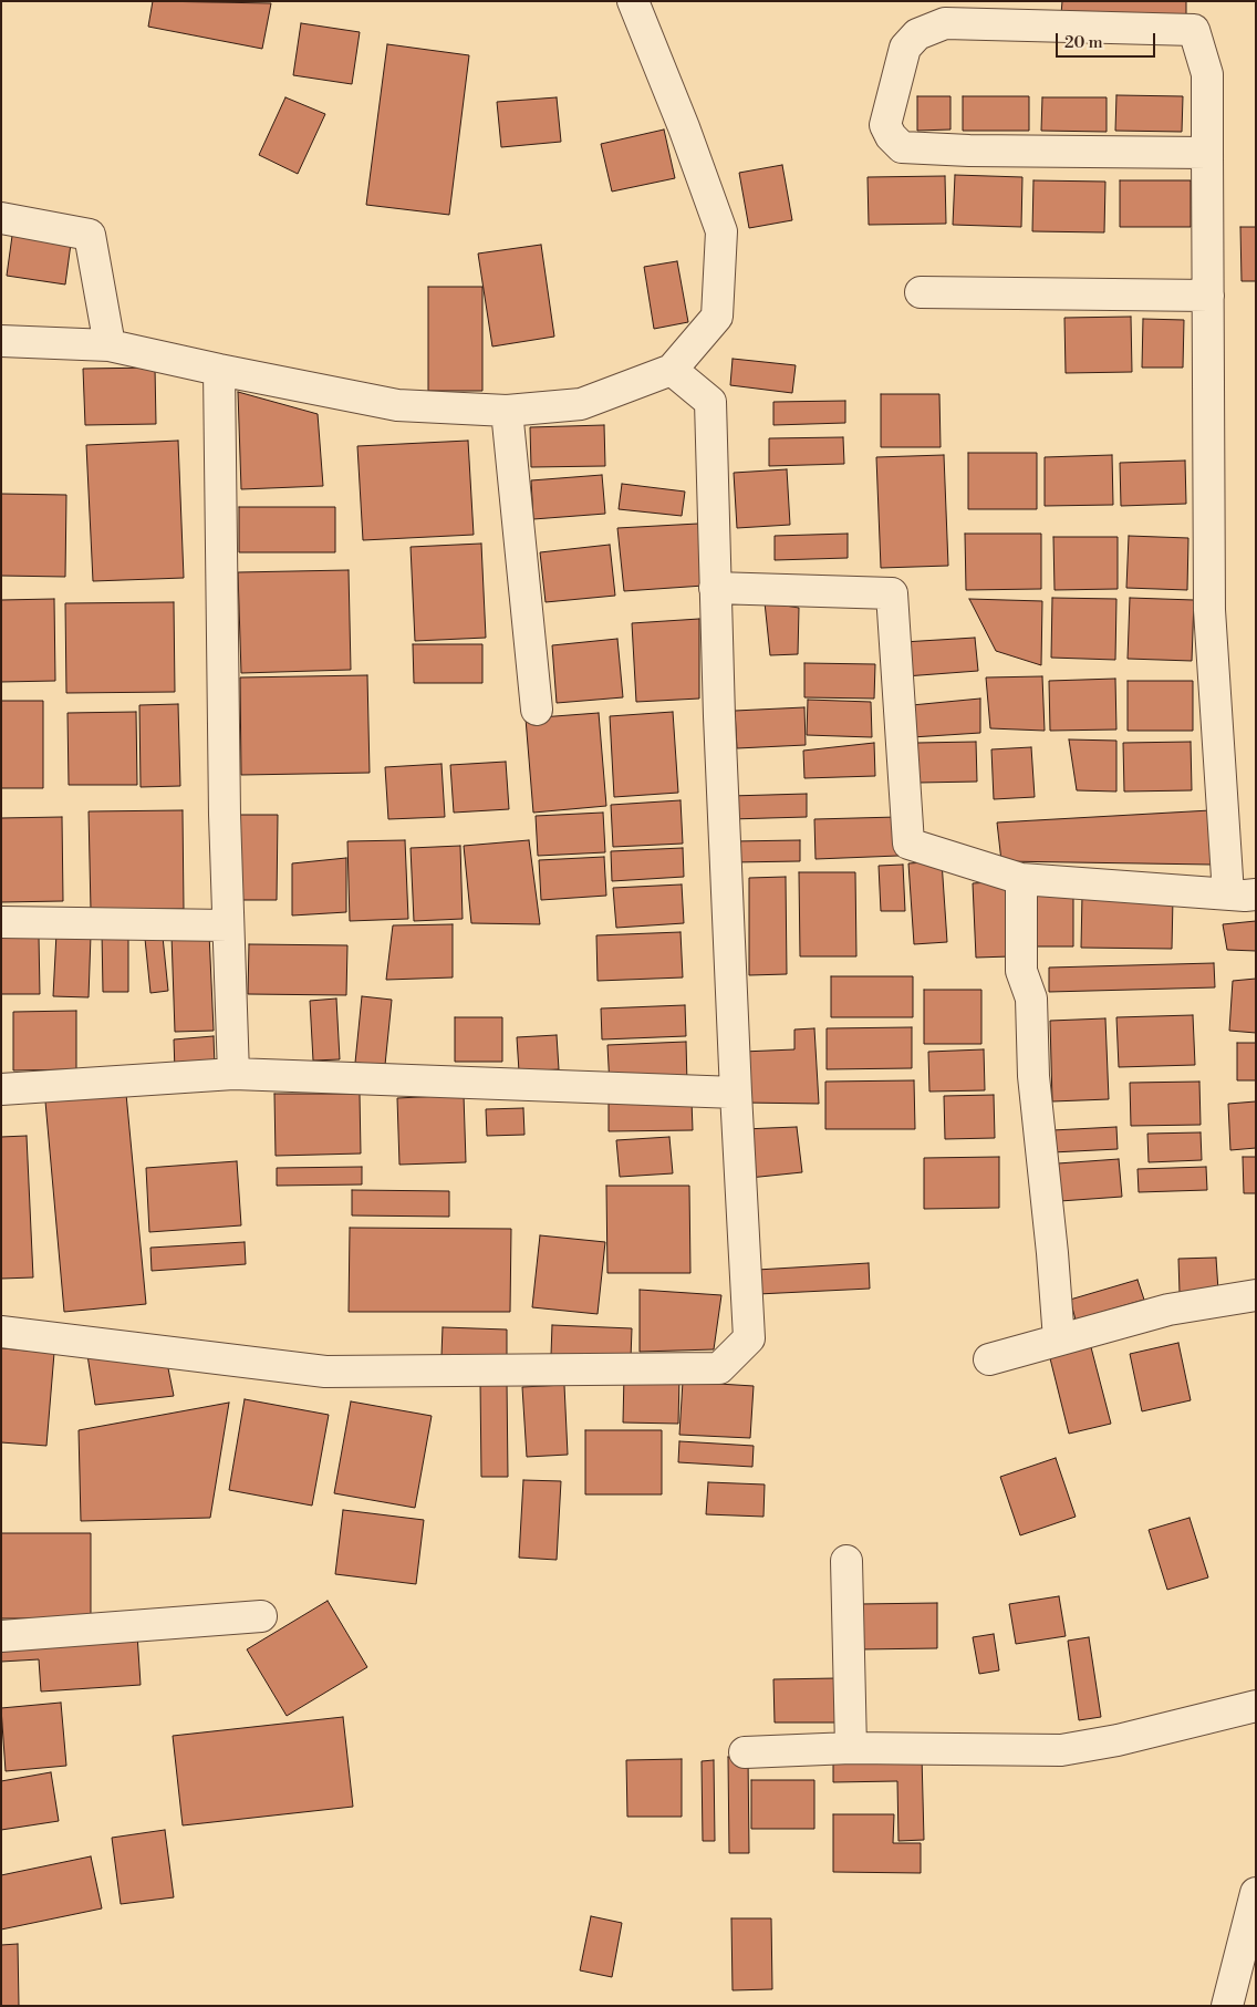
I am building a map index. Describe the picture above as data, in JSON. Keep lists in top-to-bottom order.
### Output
{
  "scale_bar": "20 m"
}
